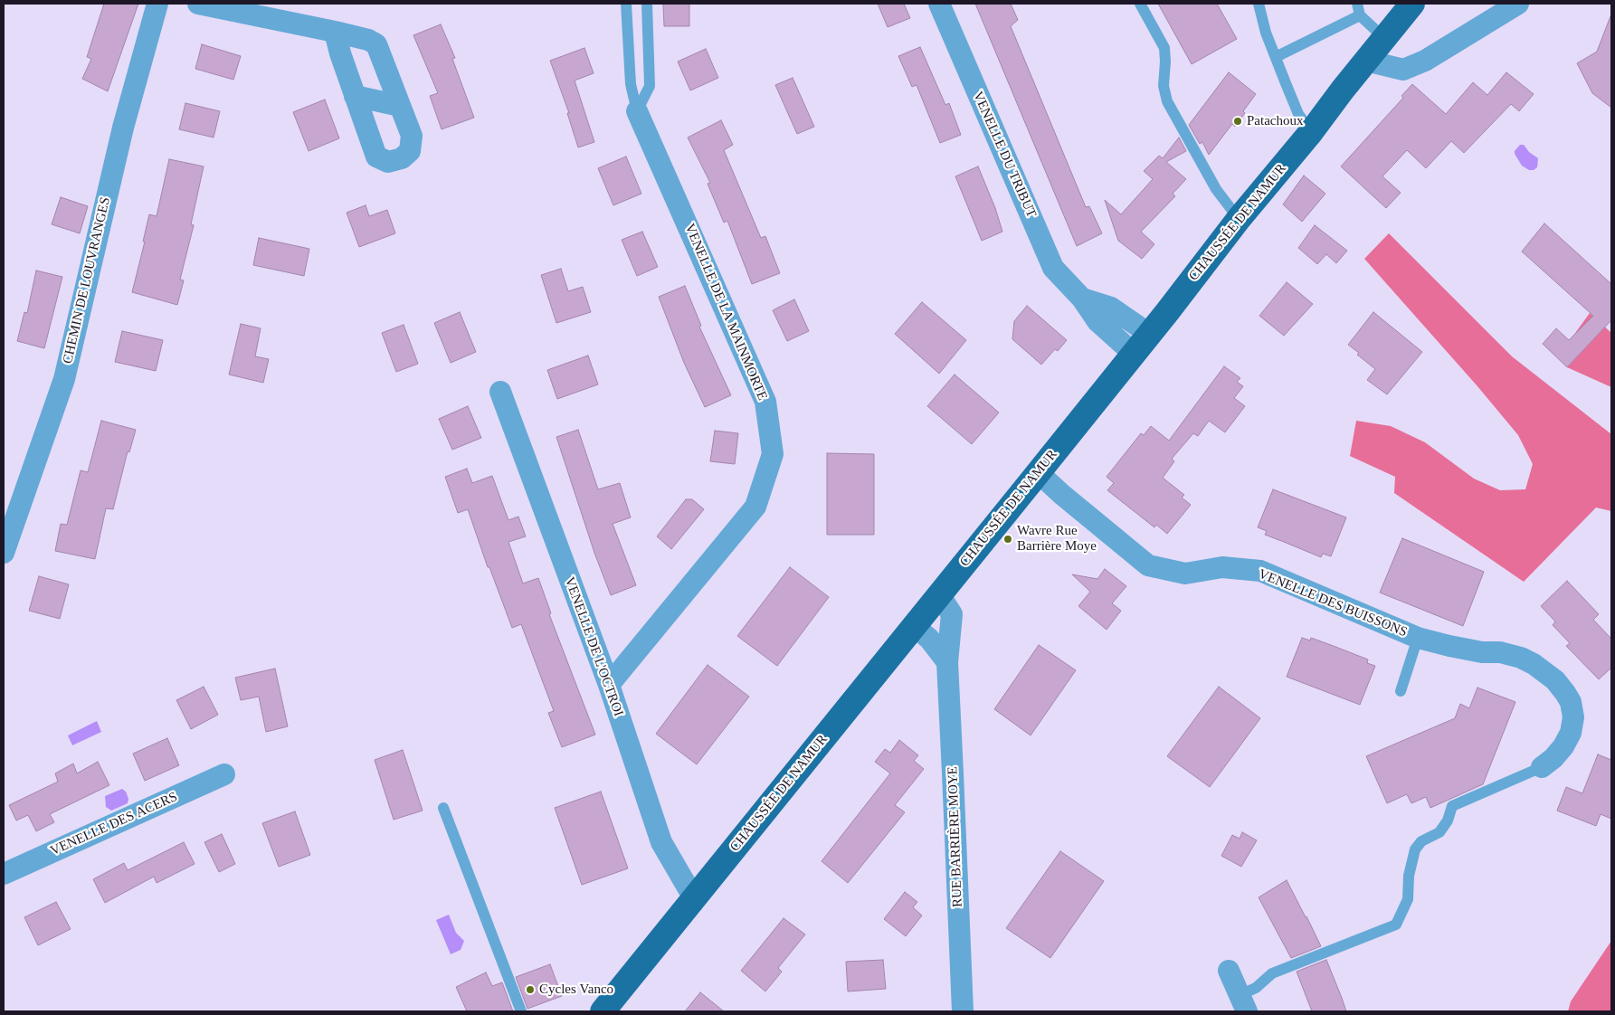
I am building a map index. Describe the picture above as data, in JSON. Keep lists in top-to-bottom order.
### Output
{
  "streets": {
    "main road": ["CHAUSSÉE DE NAMUR"],
    "street": [
      "VENELLE DU TRIBUT",
      "CHEMIN DE LOUVRANGES",
      "VENELLE DE LA MAINMORTE",
      "VENELLE DES BUISSONS",
      "VENELLE DE L'OCTROI",
      "VENELLE DES ACERS",
      "RUE BARRIÈRE MOYE"
    ]
  },
  "crossings": [
    ["VENELLE DU TRIBUT", "CHAUSSÉE DE NAMUR"],
    ["CHAUSSÉE DE NAMUR", "VENELLE DES BUISSONS"],
    ["CHAUSSÉE DE NAMUR", "VENELLE DE L'OCTROI"],
    ["CHAUSSÉE DE NAMUR", "RUE BARRIÈRE MOYE"],
    ["VENELLE DE LA MAINMORTE", "VENELLE DE L'OCTROI"]
  ],
  "places": ["Patachoux", "Wavre Rue Barrière Moye", "Cycles Vanco"]
}
